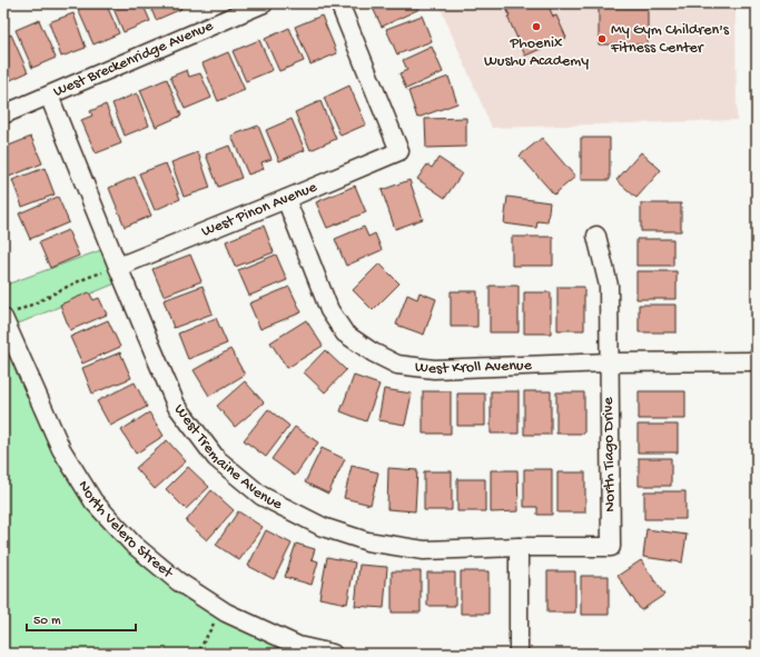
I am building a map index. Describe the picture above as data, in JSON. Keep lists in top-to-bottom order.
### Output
{
  "streets": {
    "street": [
      "West Breckenridge Avenue",
      "West Pinon Avenue",
      "West Kroll Avenue",
      "West Tremaine Avenue",
      "North Tiago Drive",
      "North Velero Street"
    ]
  },
  "crossings": [
    ["West Breckenridge Avenue", "West Tremaine Avenue"],
    ["West Pinon Avenue", "West Kroll Avenue"],
    ["West Pinon Avenue", "West Tremaine Avenue"],
    ["West Kroll Avenue", "North Tiago Drive"],
    ["West Tremaine Avenue", "North Tiago Drive"]
  ],
  "places": ["Phoenix Wushu Academy", "My Gym Children's Fitness Center"],
  "scale_bar": "50 m"
}
